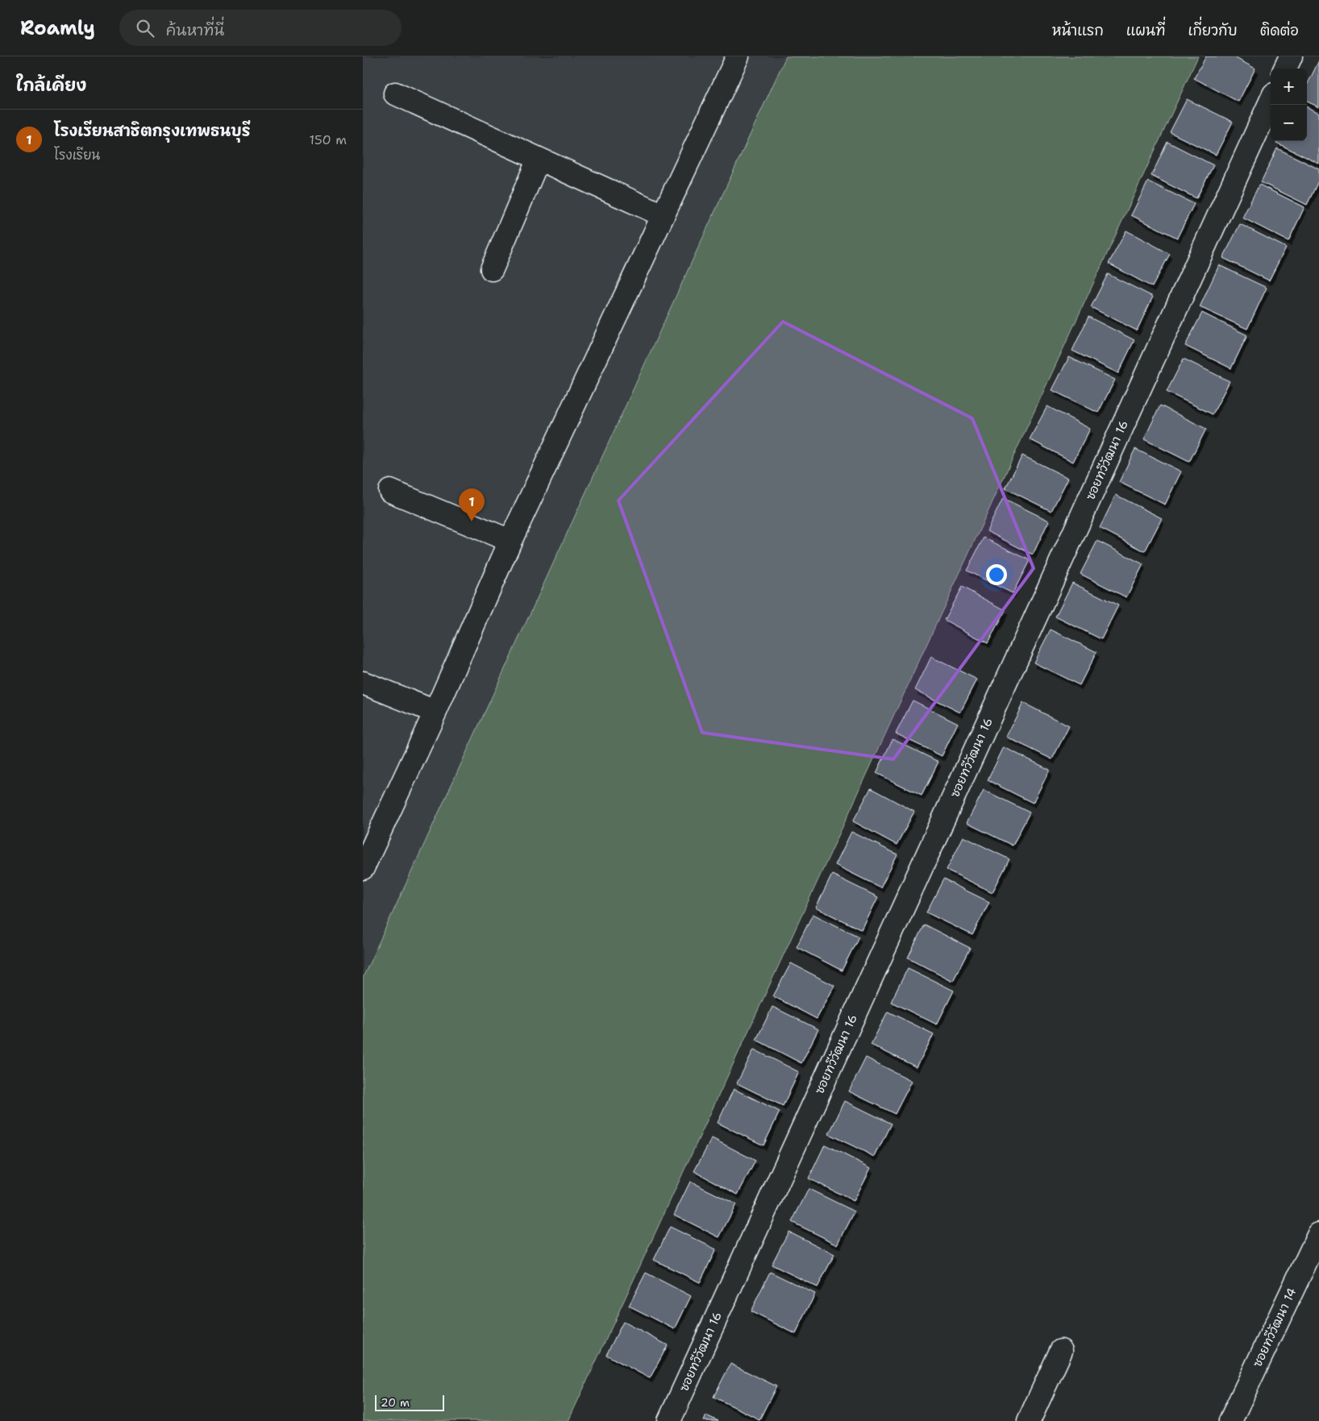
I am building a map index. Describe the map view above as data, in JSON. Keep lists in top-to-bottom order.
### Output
{
  "streets": {
    "street": ["ซอยทวีวัฒนา 16", "ซอยทวีวัฒนา 14"]
  },
  "scale_bar": "20 m",
  "page": {
    "header": "Roamly",
    "search": "ค้นหาที่นี่",
    "nav": [
      "หน้าแรก",
      "แผนที่",
      "เกี่ยวกับ",
      "ติดต่อ"
    ],
    "heading": "ใกล้เคียง",
    "map_buttons": ["+", "−"],
    "list": [
      {
        "mark": "1",
        "name": "โรงเรียนสาธิตกรุงเทพธนบุรี",
        "note": "โรงเรียน",
        "value": "150 m"
      }
    ],
    "pins": "1",
    "scale": "20 m"
  }
}
